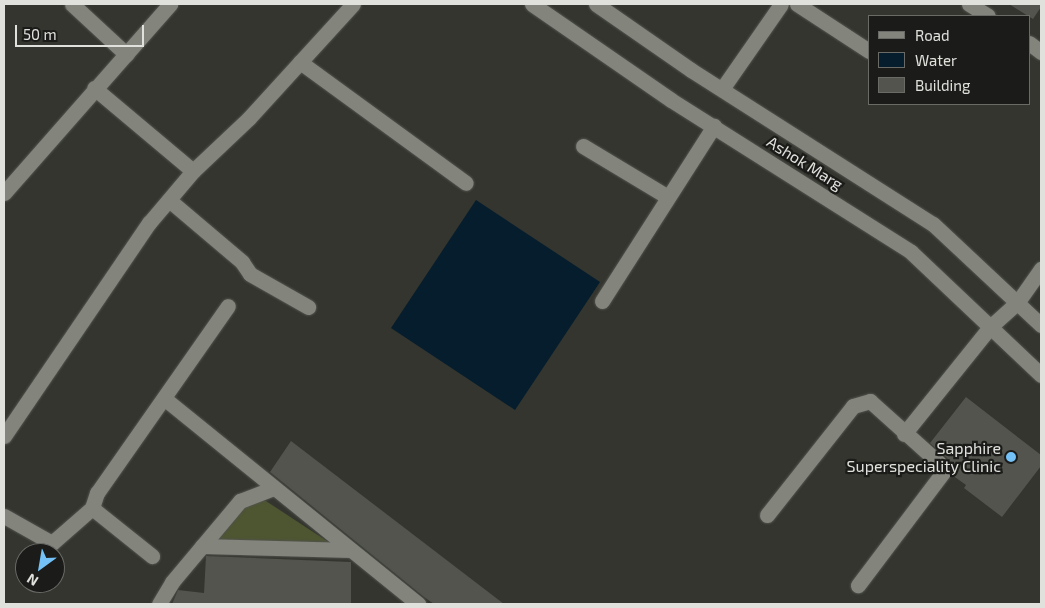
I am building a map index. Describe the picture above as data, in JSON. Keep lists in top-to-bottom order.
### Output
{
  "streets": {
    "street": ["Ashok Marg"]
  },
  "places": ["Sapphire Superspeciality Clinic"],
  "legend": ["Road", "Water", "Building"],
  "scale_bar": "50 m",
  "north": "bottom left"
}
